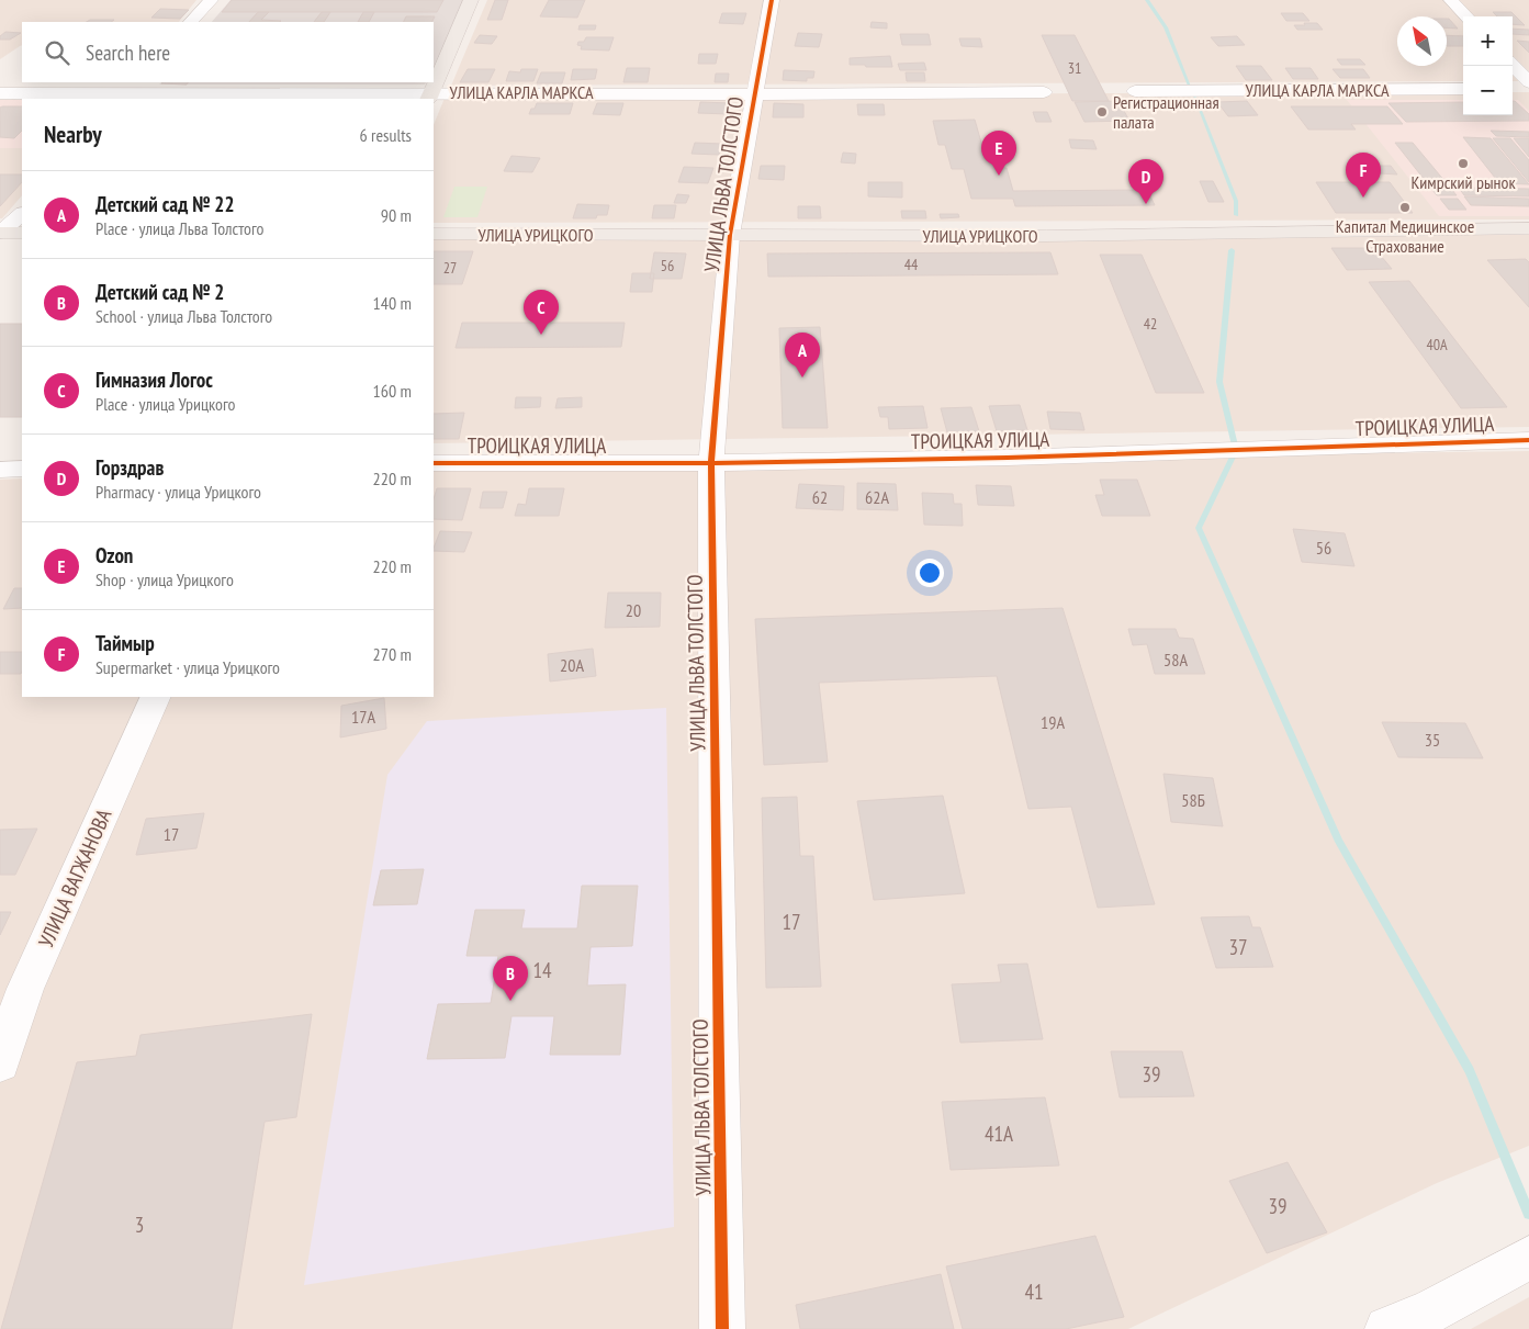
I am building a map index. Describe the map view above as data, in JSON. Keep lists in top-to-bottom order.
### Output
{
  "streets": {
    "main road": ["УЛИЦА УРИЦКОГО"],
    "street": [
      "УЛИЦА КАРЛА МАРКСА",
      "УЛИЦА ЛЬВА ТОЛСТОГО",
      "ТРОИЦКАЯ УЛИЦА",
      "УЛИЦА ВАГЖАНОВА"
    ]
  },
  "crossings": [
    ["УЛИЦА КАРЛА МАРКСА", "УЛИЦА ЛЬВА ТОЛСТОГО"],
    ["УЛИЦА ЛЬВА ТОЛСТОГО", "УЛИЦА УРИЦКОГО"],
    ["УЛИЦА ЛЬВА ТОЛСТОГО", "ТРОИЦКАЯ УЛИЦА"]
  ],
  "places": ["Регистрационная палата", "Кимрский рынок", "Капитал Медицинское Страхование"],
  "house_numbers": [
    "31",
    "44",
    "56",
    "27",
    "42",
    "40А",
    "62",
    "62А",
    "56",
    "20",
    "58А",
    "20А",
    "17А",
    "19А",
    "35",
    "58Б",
    "17",
    "17",
    "37",
    "14",
    "39",
    "41А",
    "39",
    "3",
    "41"
  ],
  "north": "top left",
  "page": {
    "map_buttons": ["+", "−"],
    "search": "Search here",
    "heading": ["Nearby", "6 results"],
    "pins": [
      "E",
      "F",
      "D",
      "C",
      "A",
      "B"
    ],
    "list": [
      {
        "mark": "A",
        "name": "Детский сад № 22",
        "note": "Place · улица Льва Толстого",
        "value": "90 m"
      },
      {
        "mark": "B",
        "name": "Детский сад № 2",
        "note": "School · улица Льва Толстого",
        "value": "140 m"
      },
      {
        "mark": "C",
        "name": "Гимназия Логос",
        "note": "Place · улица Урицкого",
        "value": "160 m"
      },
      {
        "mark": "D",
        "name": "Горздрав",
        "note": "Pharmacy · улица Урицкого",
        "value": "220 m"
      },
      {
        "mark": "E",
        "name": "Ozon",
        "note": "Shop · улица Урицкого",
        "value": "220 m"
      },
      {
        "mark": "F",
        "name": "Таймыр",
        "note": "Supermarket · улица Урицкого",
        "value": "270 m"
      }
    ]
  }
}
